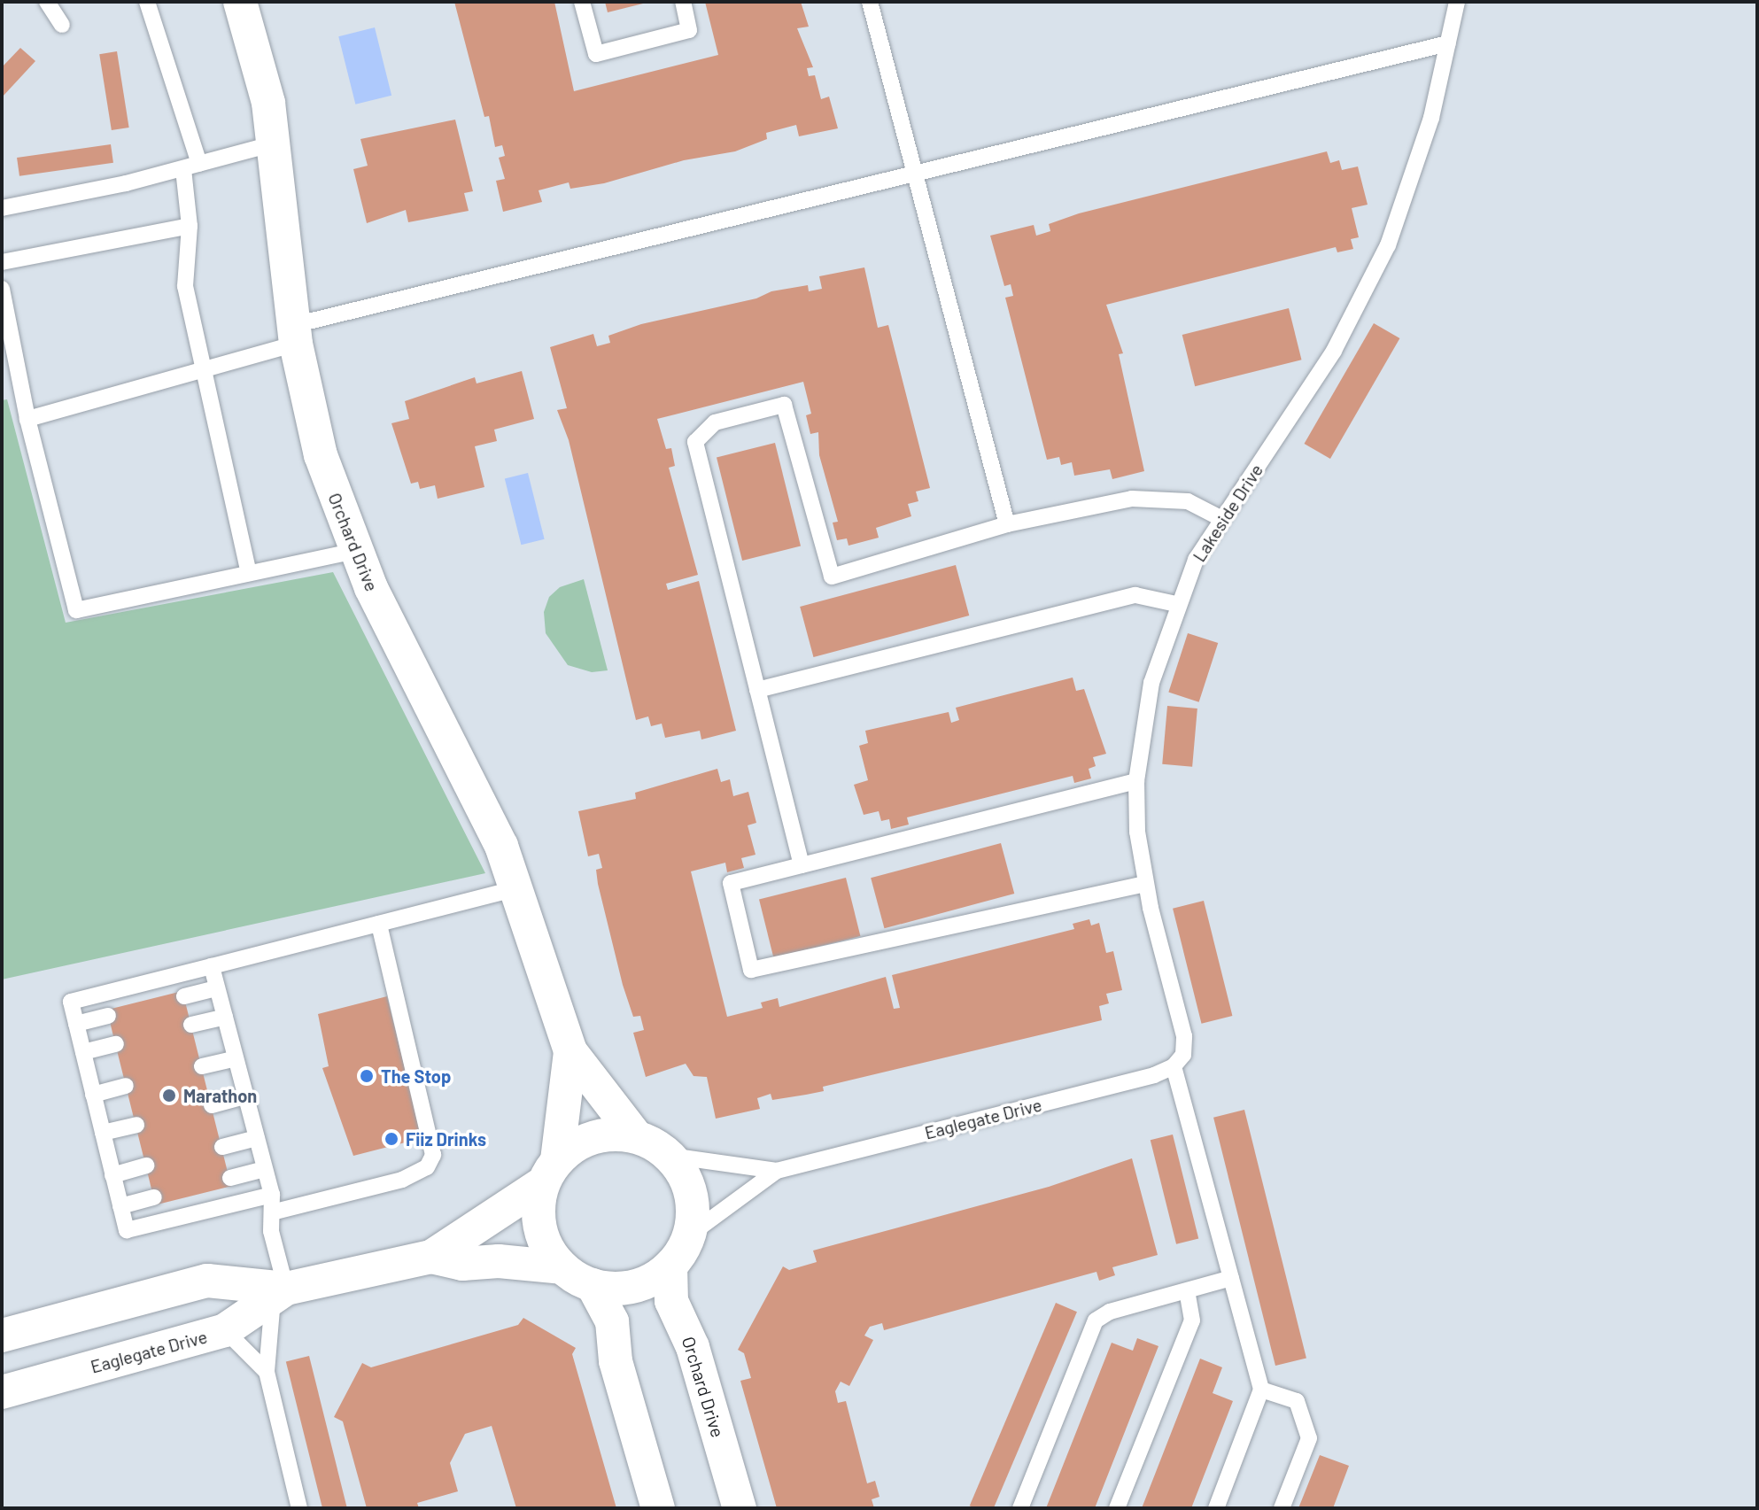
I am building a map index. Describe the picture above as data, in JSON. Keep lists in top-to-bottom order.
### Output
{
  "streets": {
    "street": ["Orchard Drive", "Eaglegate Drive"],
    "lane": ["Lakeside Drive"]
  },
  "crossings": [
    ["Lakeside Drive", "Eaglegate Drive"],
    ["Orchard Drive", "Eaglegate Drive"]
  ],
  "places": ["The Stop", "Marathon", "Fiiz Drinks"]
}
